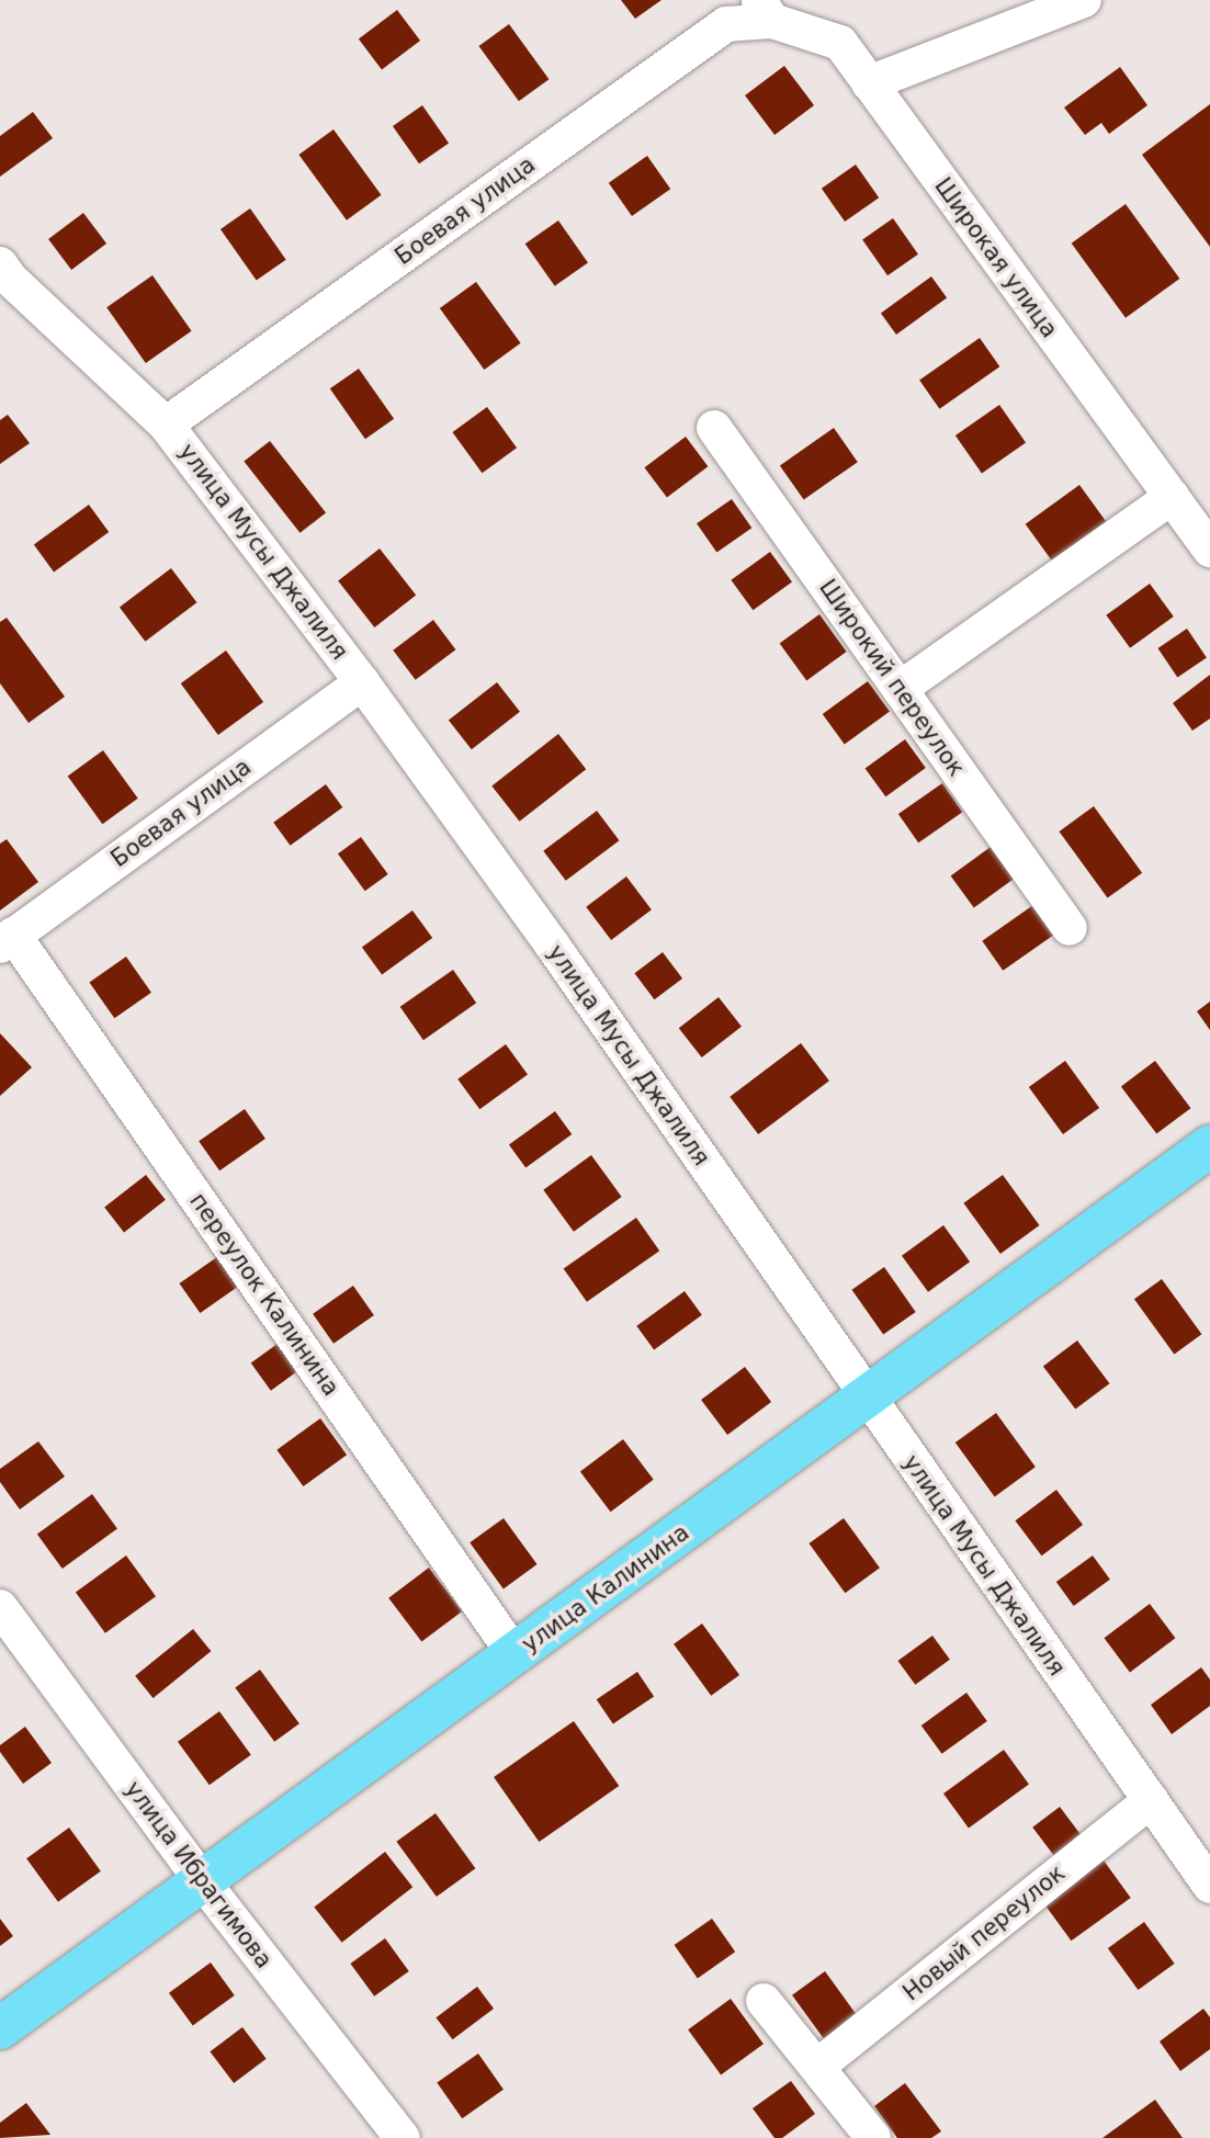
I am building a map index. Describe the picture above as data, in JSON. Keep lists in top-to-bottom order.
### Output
{
  "streets": {
    "main road": ["улица Калинина"],
    "street": [
      "Боевая улица",
      "Широкая улица",
      "улица Мусы Джалиля",
      "Широкий переулок",
      "переулок Калинина",
      "улица Ибрагимова",
      "Новый переулок"
    ]
  },
  "crossings": [
    ["Боевая улица", "Широкая улица"],
    ["Боевая улица", "улица Мусы Джалиля"],
    ["Боевая улица", "переулок Калинина"],
    ["улица Мусы Джалиля", "улица Калинина"],
    ["улица Мусы Джалиля", "Новый переулок"],
    ["переулок Калинина", "улица Калинина"],
    ["улица Калинина", "улица Ибрагимова"]
  ]
}
